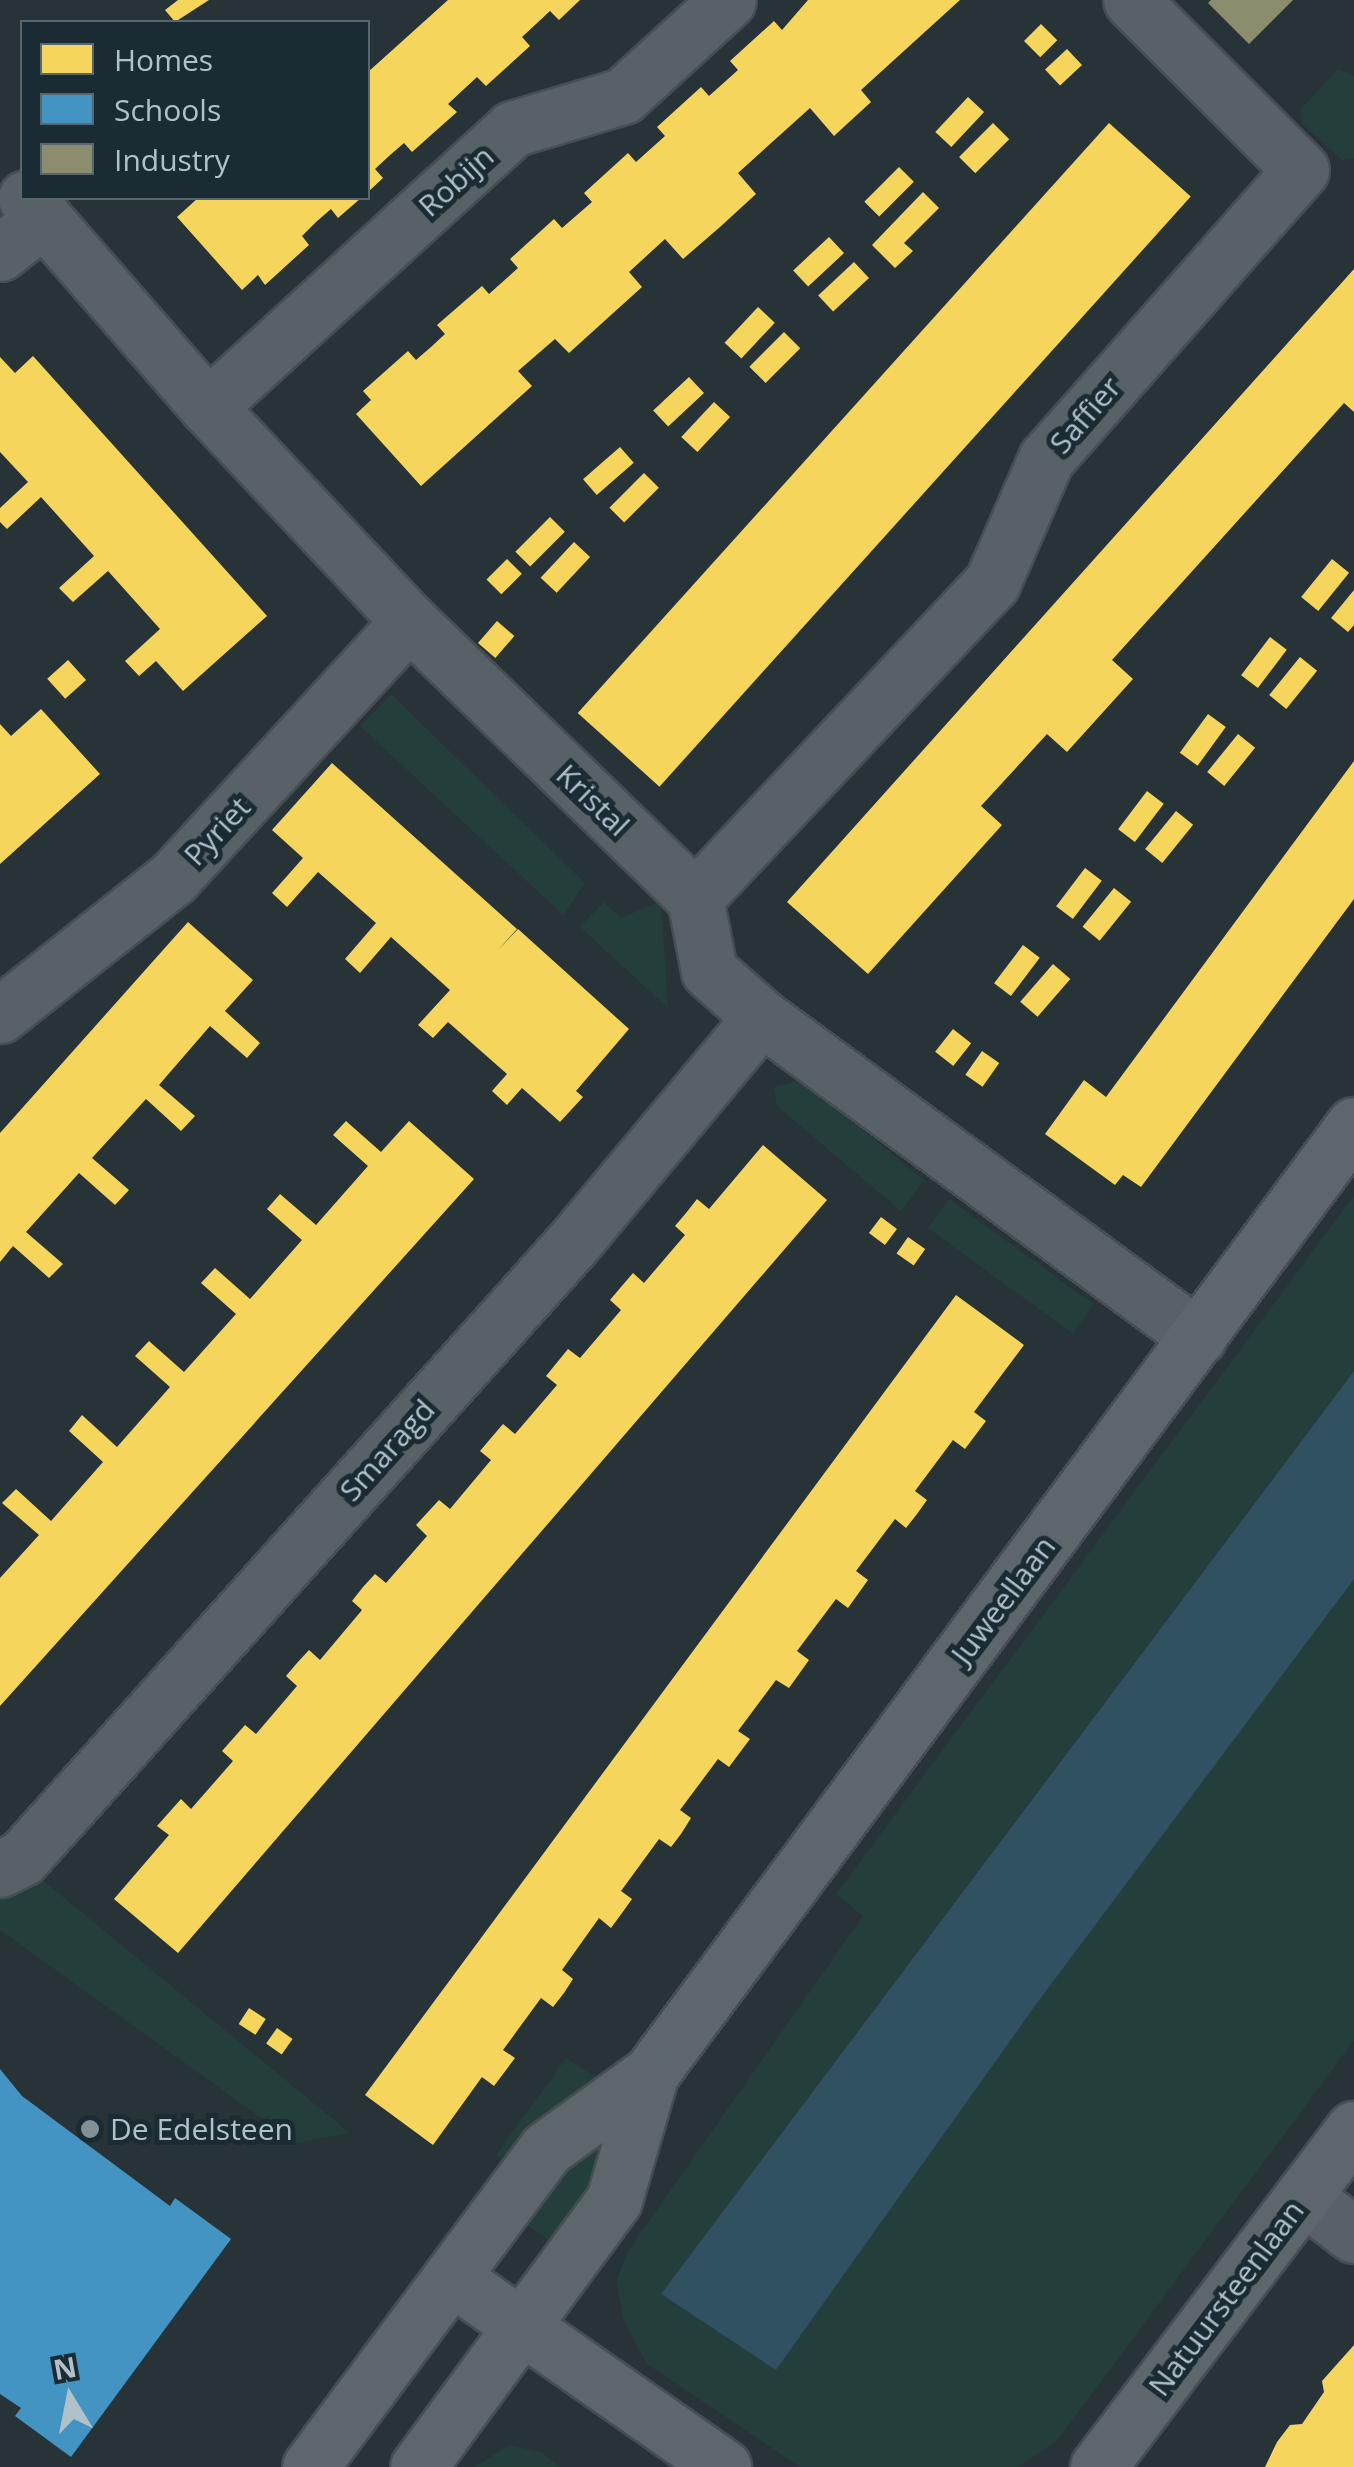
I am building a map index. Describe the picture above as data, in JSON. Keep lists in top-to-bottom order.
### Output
{
  "streets": {
    "street": [
      "Robijn",
      "Saffier",
      "Kristal",
      "Pyriet",
      "Smaragd",
      "Juweellaan",
      "Natuursteenlaan"
    ]
  },
  "crossings": [
    ["Robijn", "Kristal"],
    ["Saffier", "Kristal"],
    ["Kristal", "Pyriet"]
  ],
  "places": ["De Edelsteen"],
  "legend": ["Homes", "Schools", "Industry"],
  "north": "top"
}
